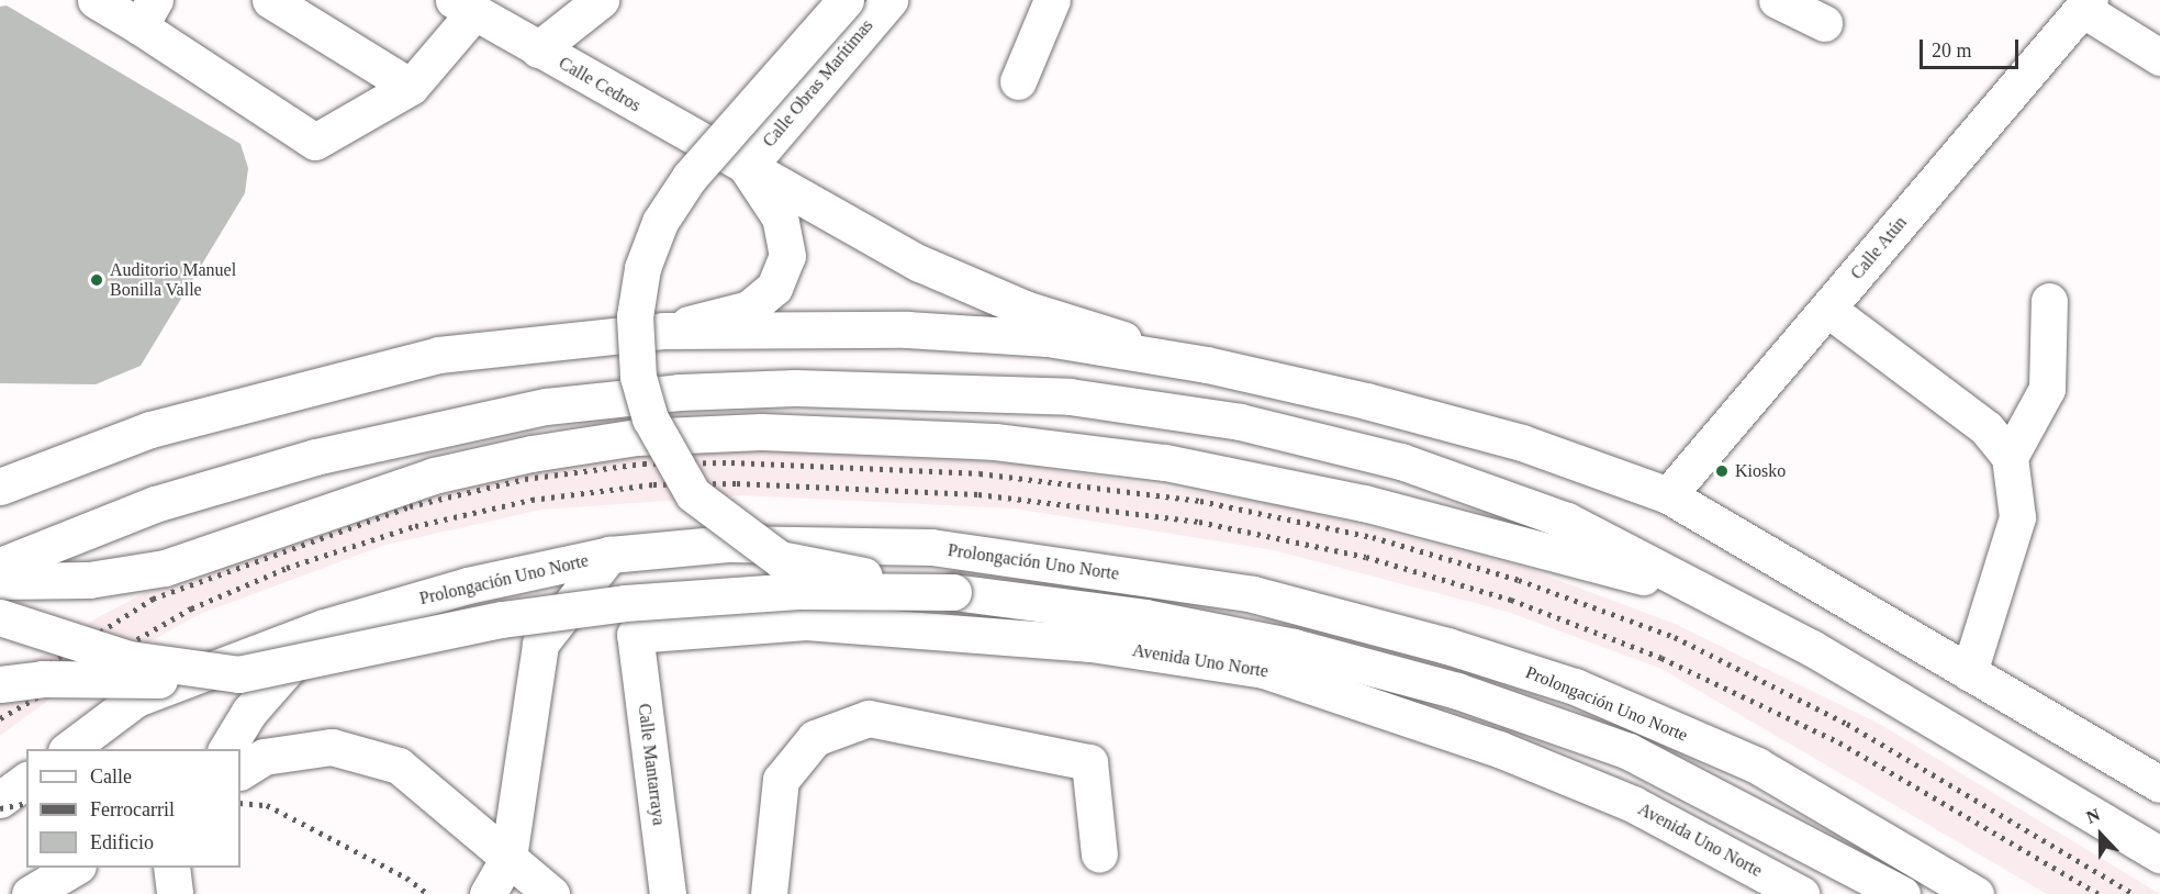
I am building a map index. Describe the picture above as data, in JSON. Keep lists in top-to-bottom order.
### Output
{
  "streets": {
    "street": [
      "Calle Obras Marítimas",
      "Calle Cedros",
      "Calle Atún",
      "Prolongación Uno Norte",
      "Avenida Uno Norte",
      "Calle Mantarraya"
    ]
  },
  "crossings": [
    ["Calle Obras Marítimas", "Calle Cedros"],
    ["Avenida Uno Norte", "Calle Mantarraya"]
  ],
  "places": ["Auditorio Manuel Bonilla Valle", "Kiosko"],
  "legend": ["Calle", "Ferrocarril", "Edificio"],
  "scale_bar": "20 m",
  "north": "top"
}
